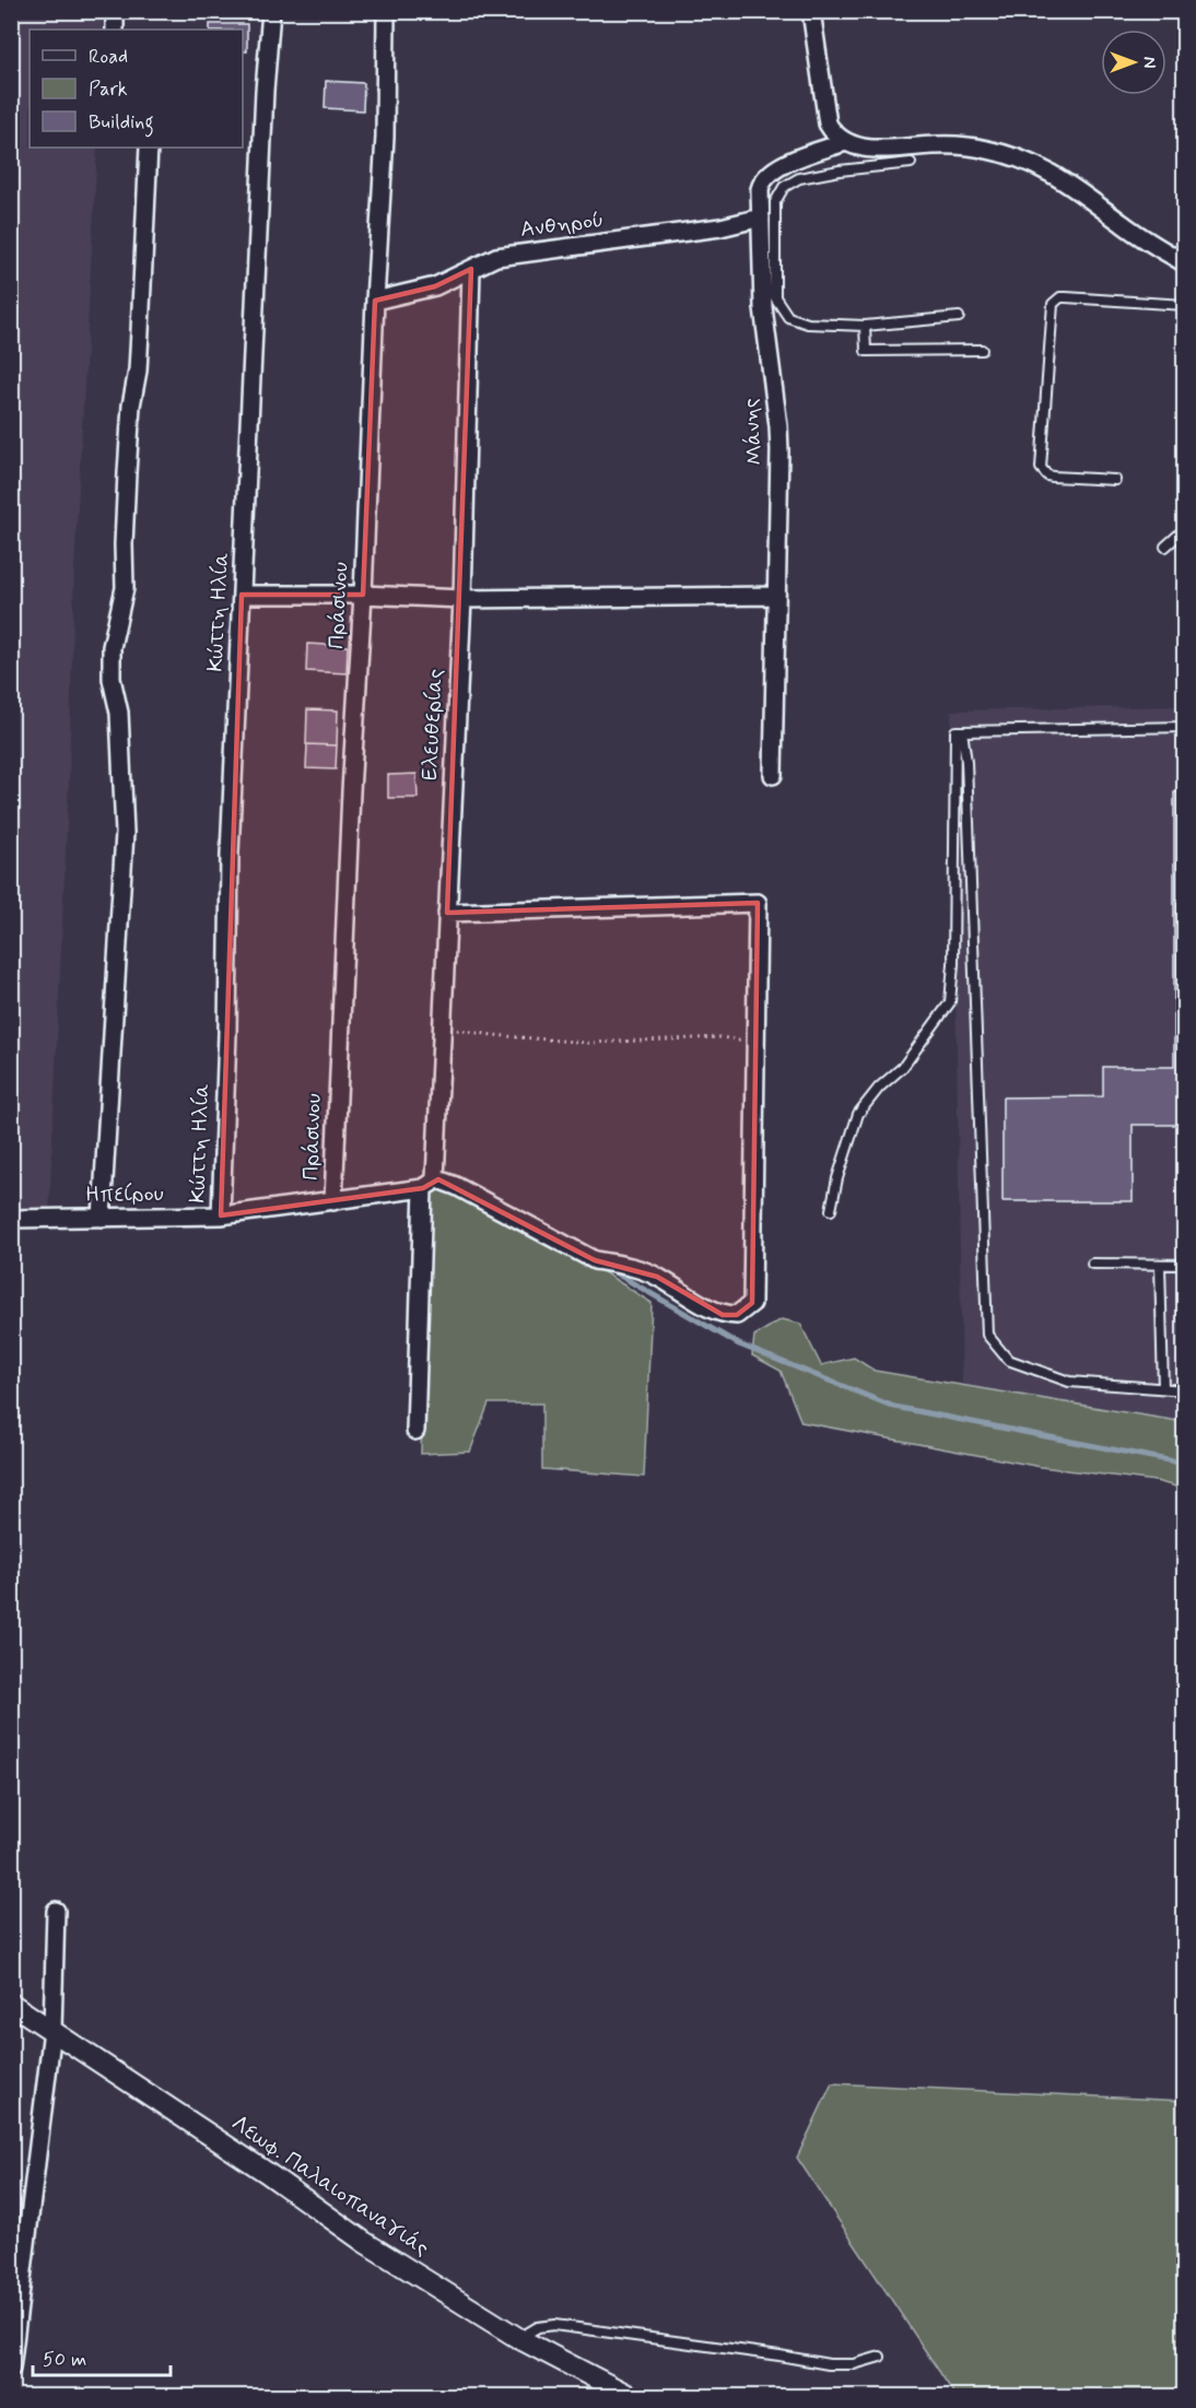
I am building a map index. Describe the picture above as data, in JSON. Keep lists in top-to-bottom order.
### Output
{
  "streets": {
    "street": [
      "Ανθηρού",
      "Μάνης",
      "Πράσινου",
      "Κώττη Ηλία",
      "Ελευθερίας",
      "Ηπείρου",
      "Λεωφ. Παλαιοπαναγιάς"
    ]
  },
  "crossings": [
    ["Ανθηρού", "Μάνης"],
    ["Ανθηρού", "Πράσινου"],
    ["Ανθηρού", "Ελευθερίας"],
    ["Πράσινου", "Ηπείρου"],
    ["Κώττη Ηλία", "Ηπείρου"],
    ["Ελευθερίας", "Ηπείρου"]
  ],
  "legend": ["Road", "Park", "Building"],
  "scale_bar": "50 m",
  "north": "right"
}
